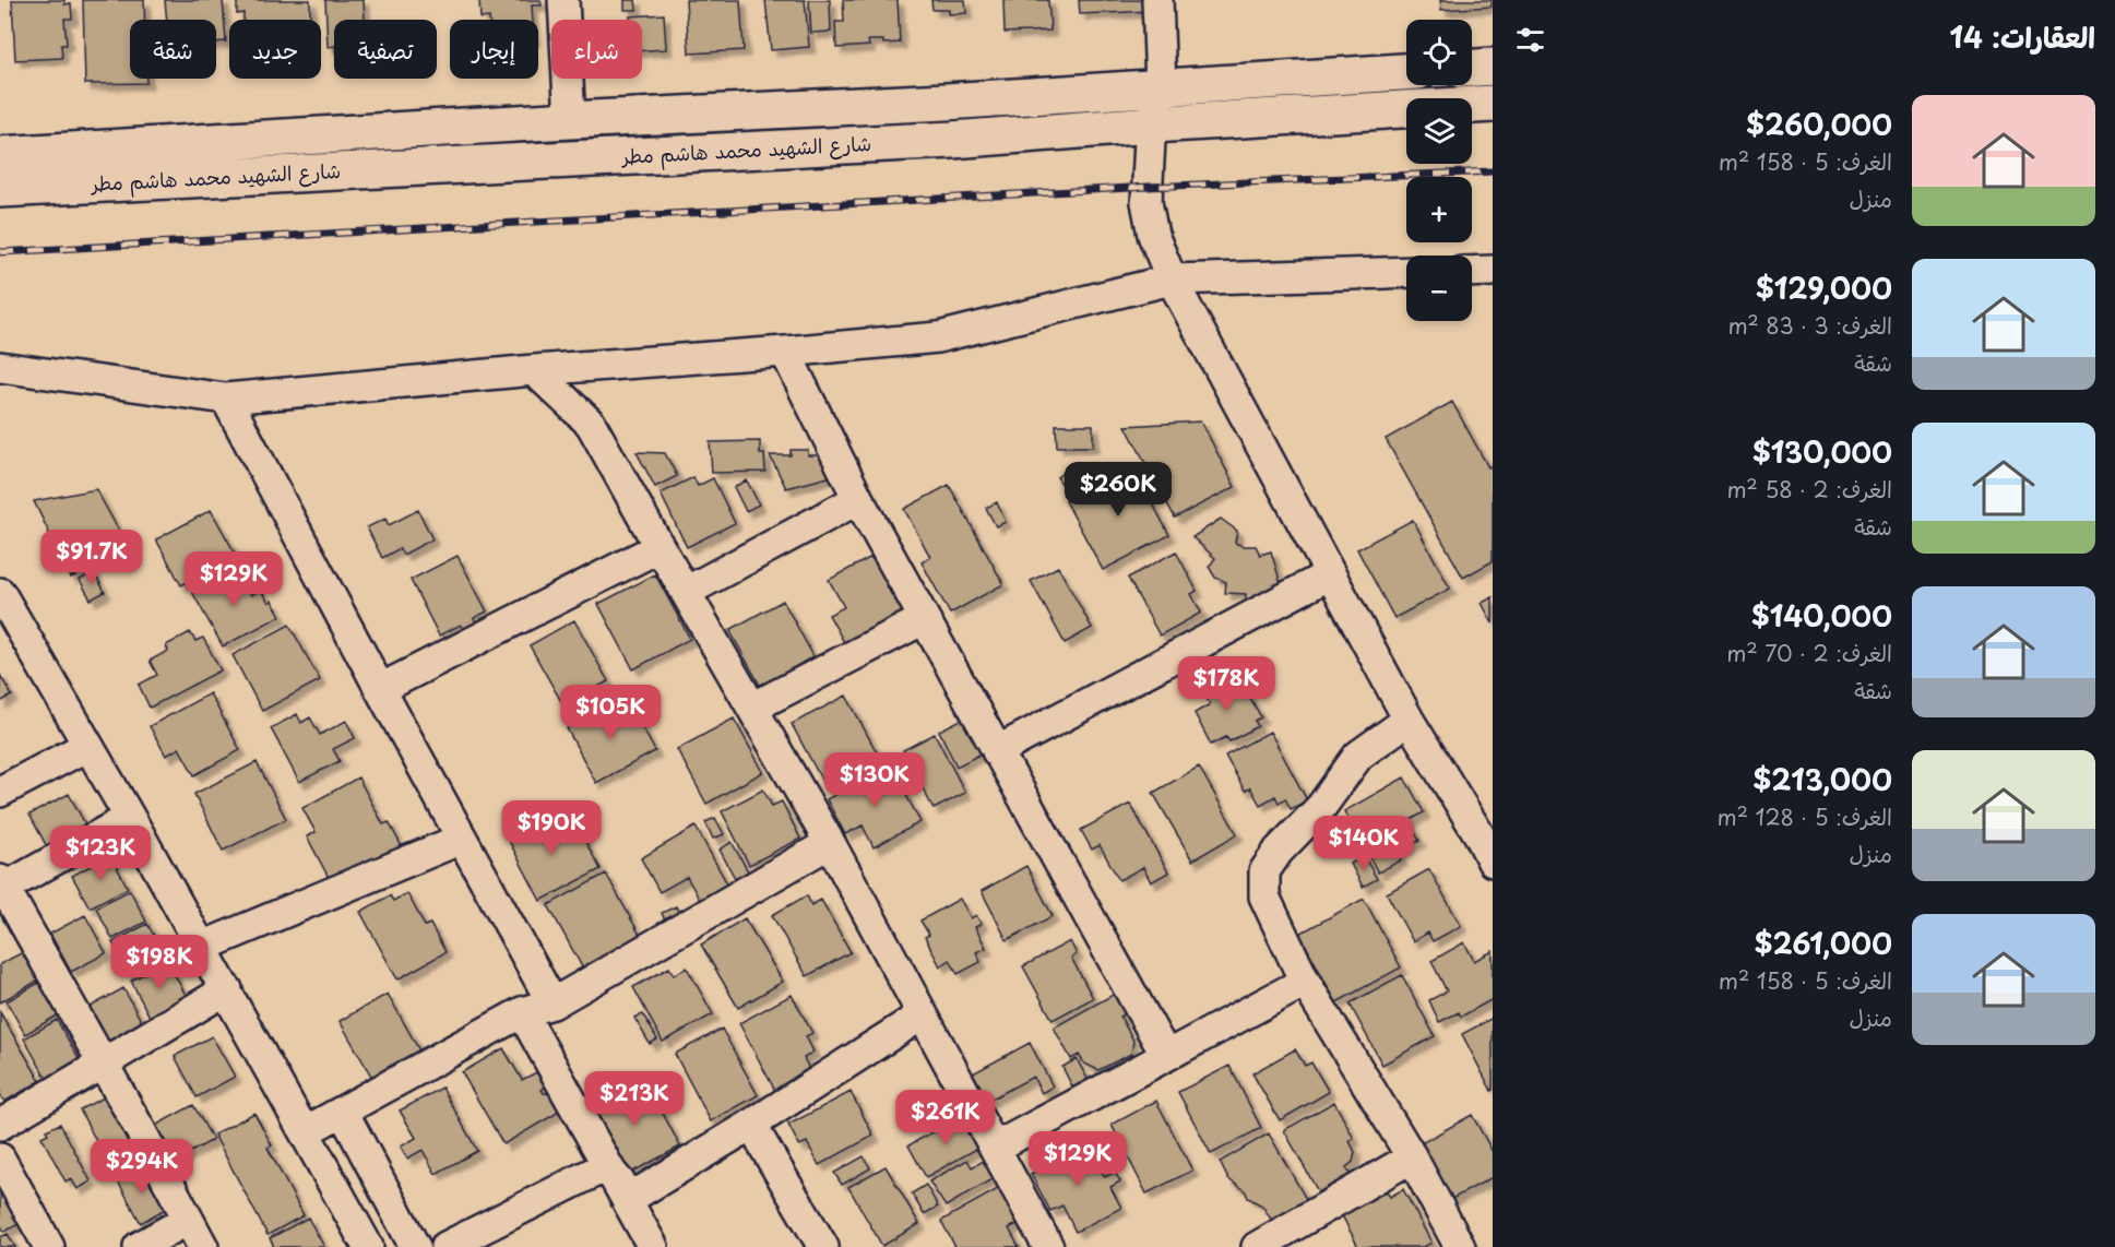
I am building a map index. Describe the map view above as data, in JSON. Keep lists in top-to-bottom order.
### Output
{
  "streets": {
    "main road": ["شارع الشهيد محمد هاشم مطر"]
  },
  "page": {
    "heading": "العقارات: 14",
    "map_buttons": ["+", "−"],
    "chip": [
      "شراء",
      "إيجار",
      "تصفية",
      "جديد",
      "شقة"
    ],
    "list": [
      {
        "name": "$260,000",
        "note": "الغرف: 5 · 158 m² · منزل"
      },
      {
        "name": "$129,000",
        "note": "الغرف: 3 · 83 m² · شقة"
      },
      {
        "name": "$130,000",
        "note": "الغرف: 2 · 58 m² · شقة"
      },
      {
        "name": "$140,000",
        "note": "الغرف: 2 · 70 m² · شقة"
      },
      {
        "name": "$213,000",
        "note": "الغرف: 5 · 128 m² · منزل"
      },
      {
        "name": "$261,000",
        "note": "الغرف: 5 · 158 m² · منزل"
      }
    ],
    "price": [
      "$260K",
      "$91.7K",
      "$129K",
      "$178K",
      "$105K",
      "$130K",
      "$190K",
      "$140K",
      "$123K",
      "$198K",
      "$213K",
      "$261K",
      "$129K",
      "$294K"
    ]
  }
}
